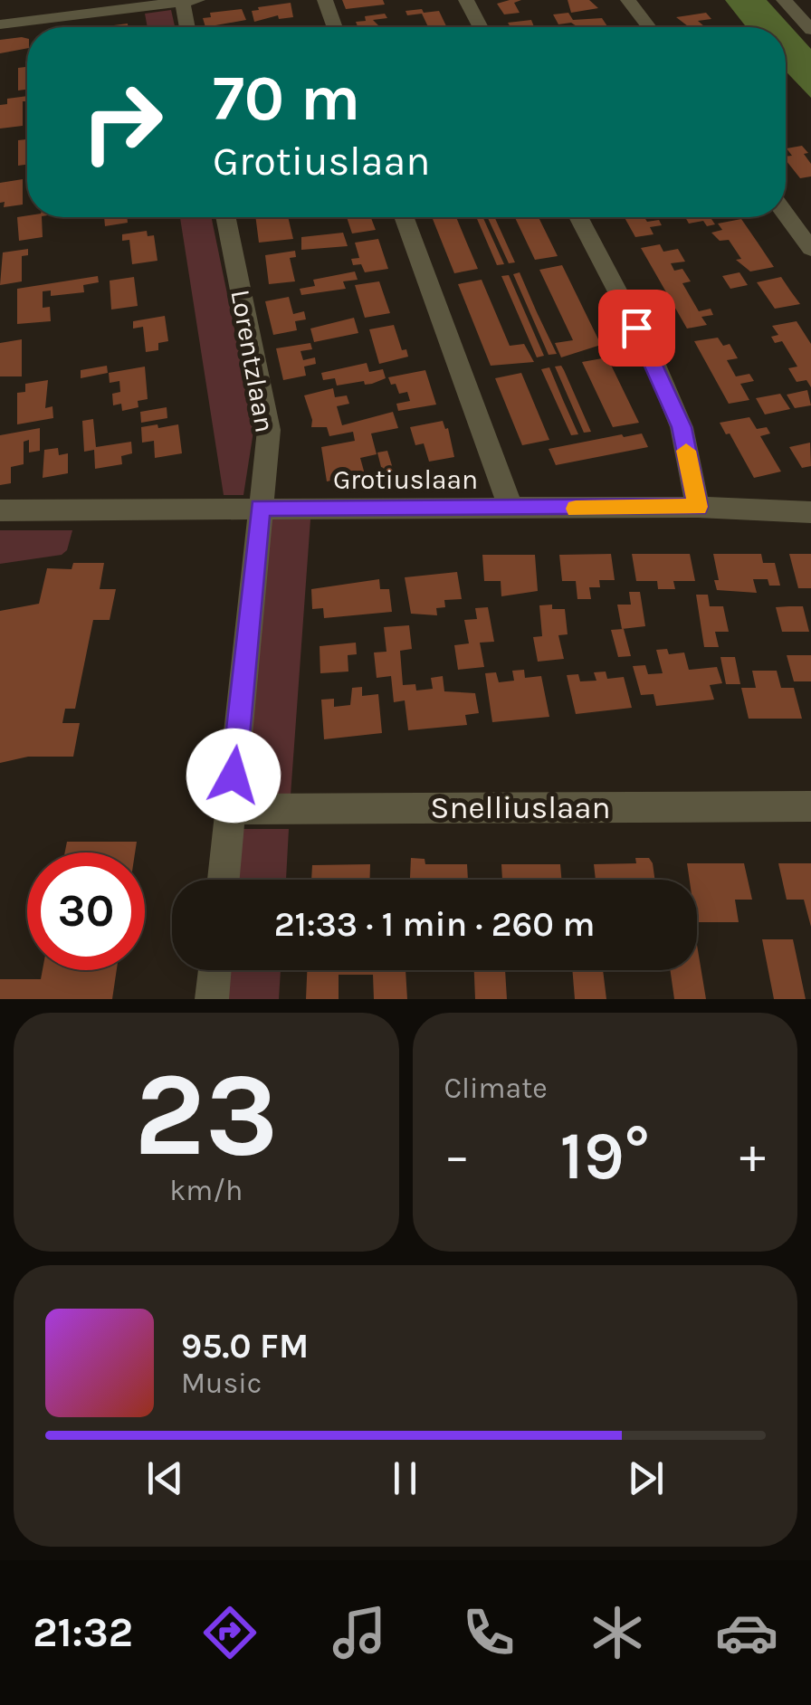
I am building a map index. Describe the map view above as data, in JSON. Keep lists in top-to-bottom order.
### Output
{
  "streets": {
    "street": ["Lorentzlaan", "Grotiuslaan", "Snelliuslaan"]
  },
  "crossings": [
    ["Lorentzlaan", "Grotiuslaan"],
    ["Lorentzlaan", "Snelliuslaan"]
  ],
  "page": {
    "turn": ["70 m", "Grotiuslaan"],
    "limit": "30",
    "trip": "21:33 · 1 min · 260 m",
    "tile": [
      ["23", "km/h"],
      "Climate"
    ],
    "heat": ["−", "19°", "+"],
    "song": ["95.0 FM", "Music"],
    "tabs": "21:32"
  }
}
